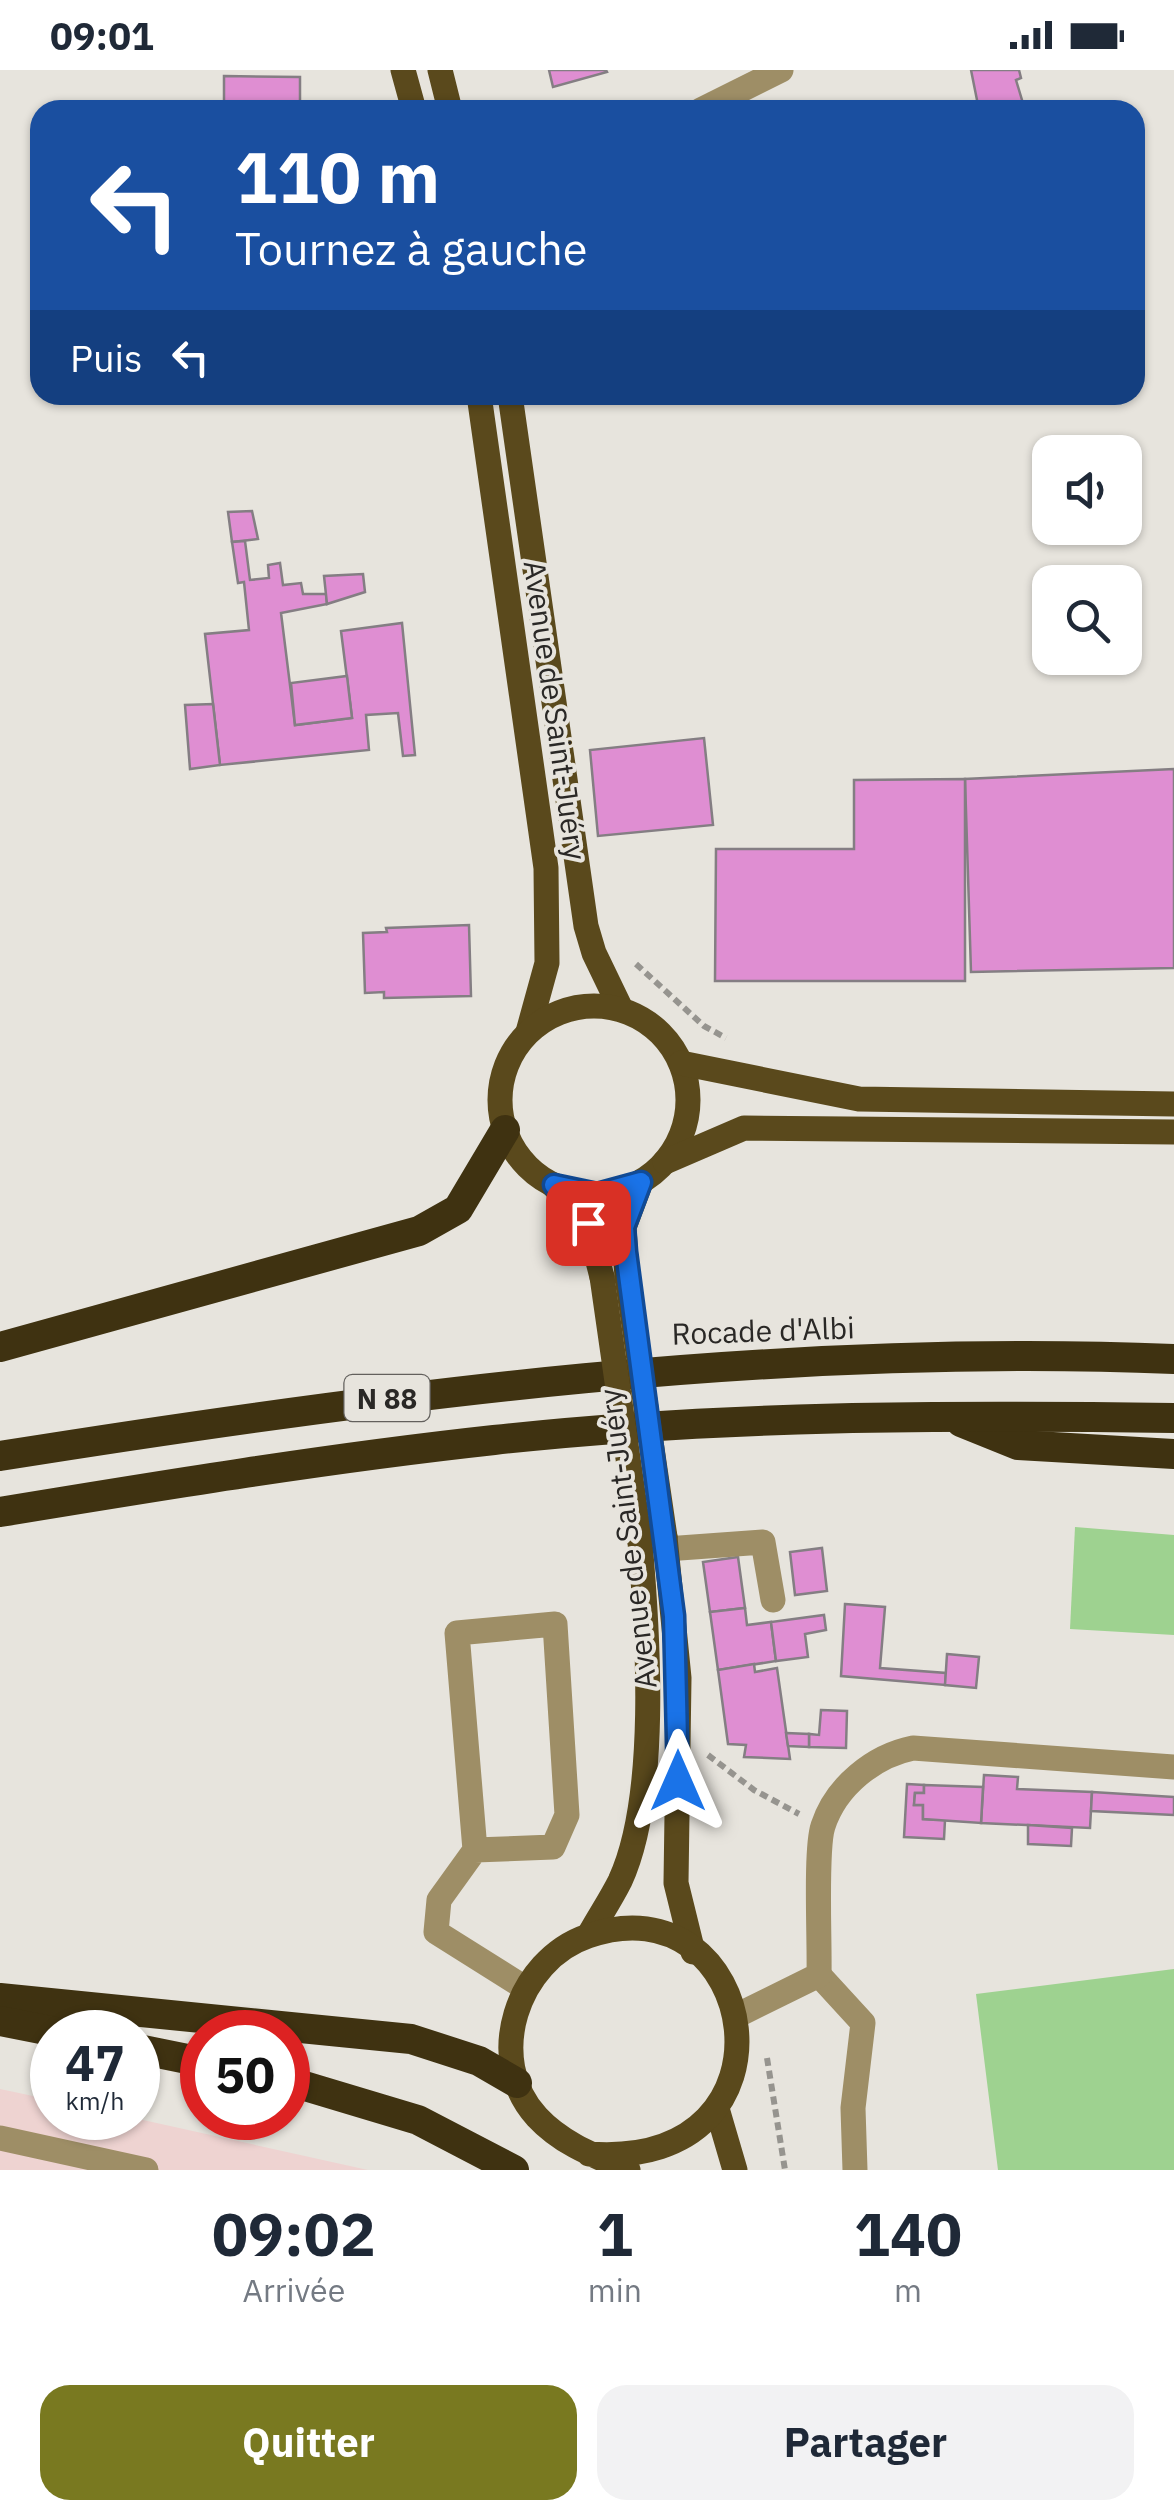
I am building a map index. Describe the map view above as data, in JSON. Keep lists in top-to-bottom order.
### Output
{
  "streets": {
    "highway": ["Rocade d'Albi", "N 88"],
    "main road": ["Avenue de Saint-Juéry"]
  },
  "page": {
    "status": "09:01",
    "turn": ["110 m", "Tournez à gauche"],
    "then": "Puis",
    "speed": "47 km/h",
    "limit": "50",
    "eta": [
      "09:02",
      "Arrivée",
      "1",
      "min",
      "140",
      "m"
    ],
    "buttons": ["Quitter", "Partager"]
  }
}
